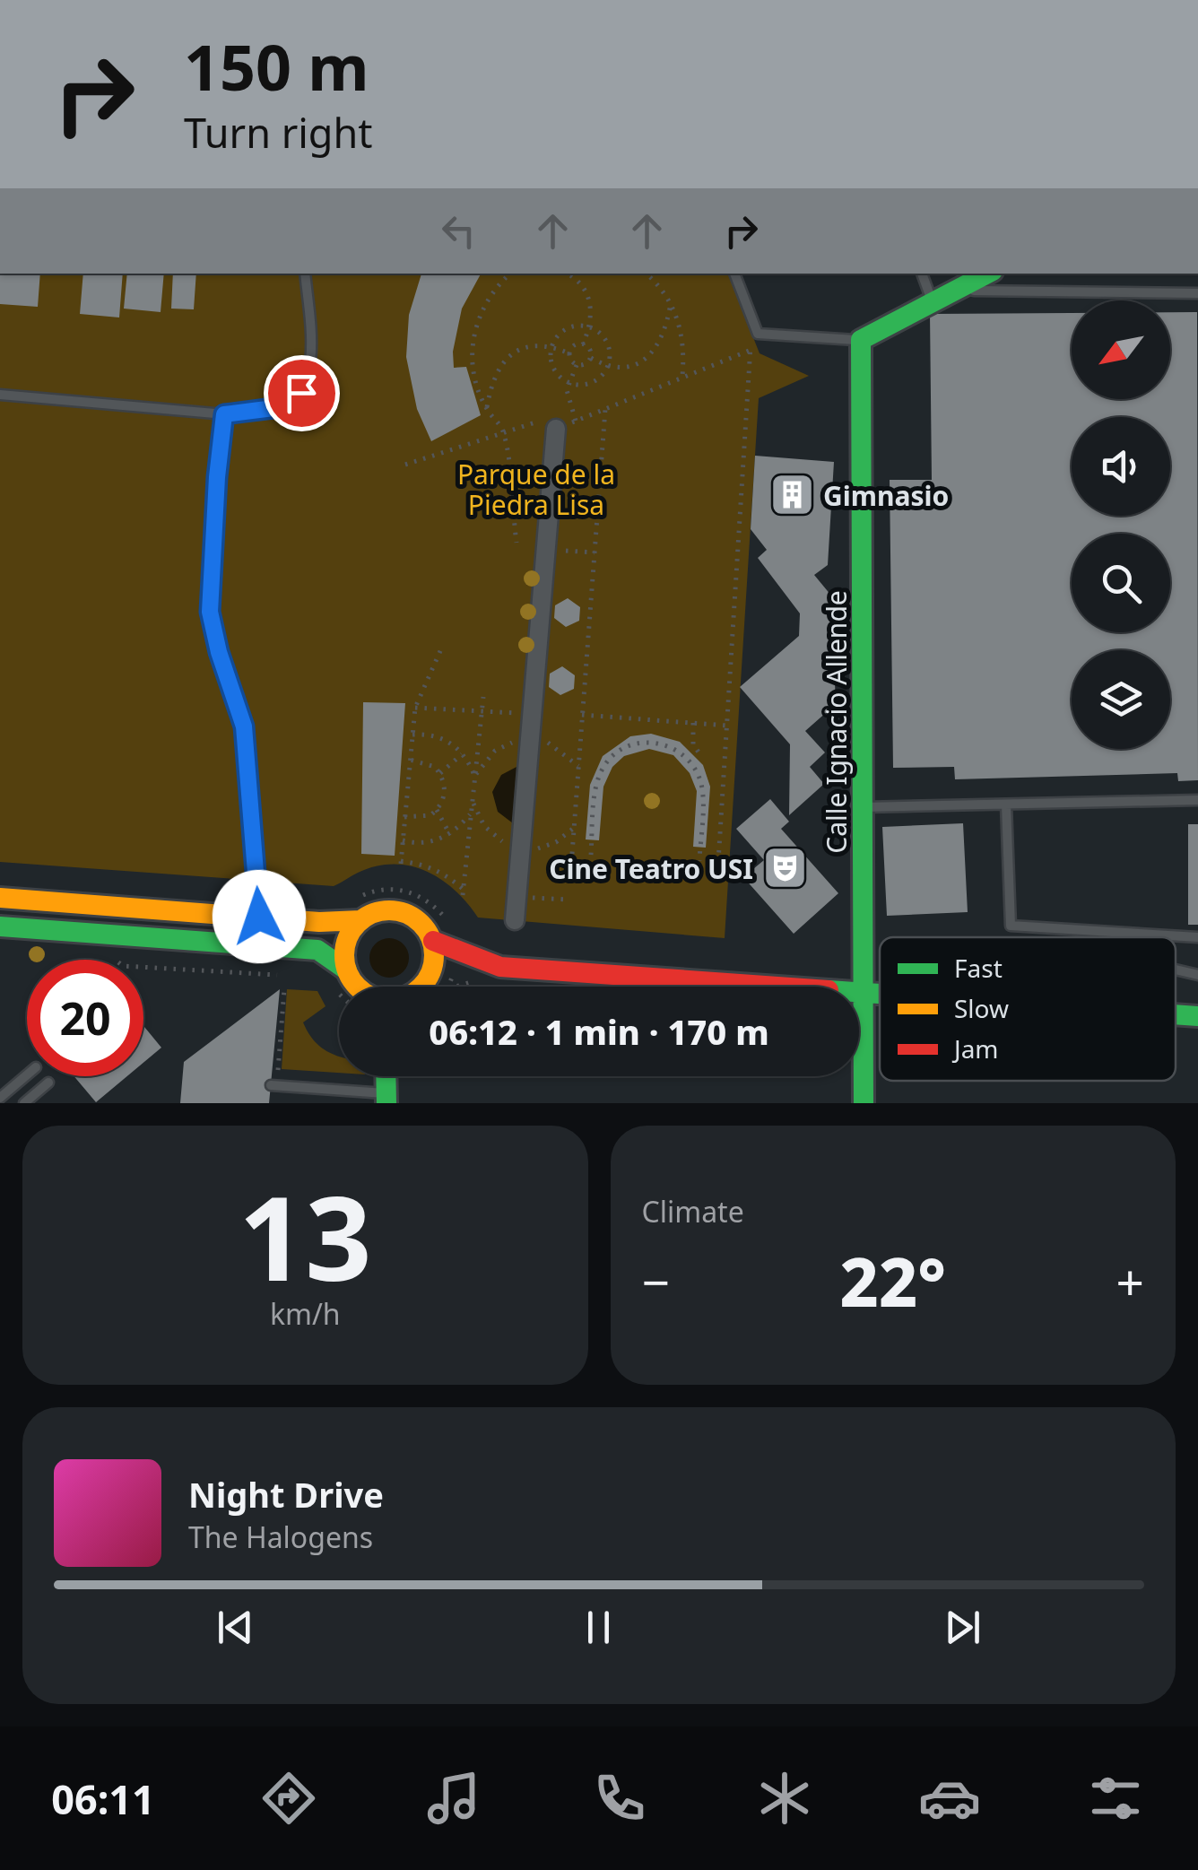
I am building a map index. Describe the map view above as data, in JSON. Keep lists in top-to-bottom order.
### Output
{
  "streets": {
    "main road": ["Calle Ignacio Allende"]
  },
  "parks": ["Parque de la Piedra Lisa"],
  "places": {
    "building": ["Gimnasio"],
    "theatre": ["Cine Teatro USI"]
  },
  "legend": ["Fast", "Slow", "Jam"],
  "north": "bottom left",
  "page": {
    "turn": ["150 m", "Turn right"],
    "limit": "20",
    "trip": "06:12 · 1 min · 170 m",
    "tile": [
      ["13", "km/h"],
      "Climate"
    ],
    "heat": ["−", "22°", "+"],
    "song": ["Night Drive", "The Halogens"],
    "tabs": "06:11"
  }
}
